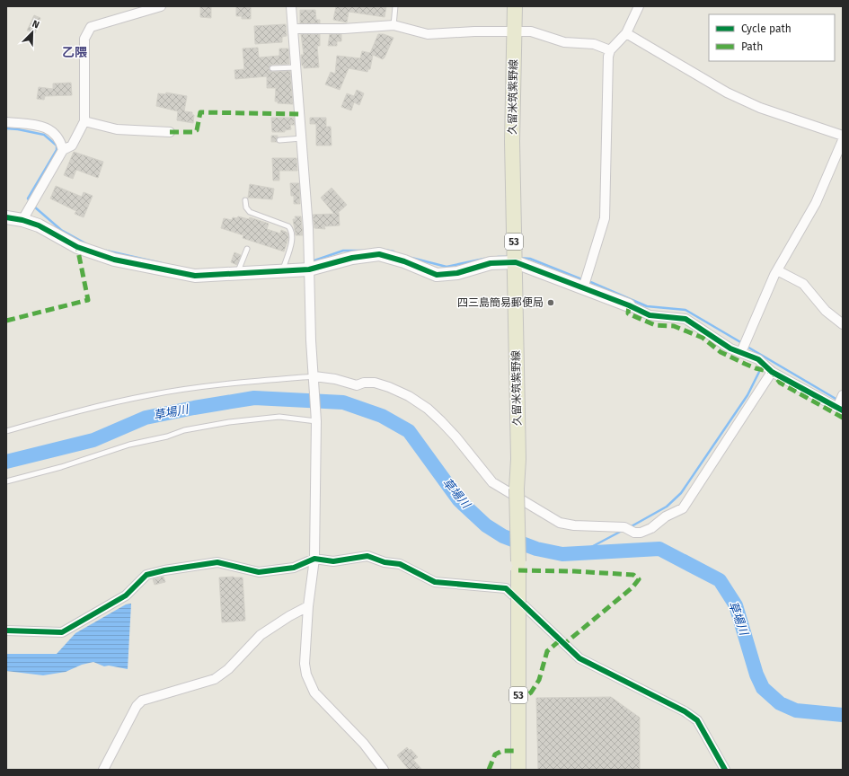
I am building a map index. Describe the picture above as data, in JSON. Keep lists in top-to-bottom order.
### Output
{
  "streets": {
    "main road": ["久留米筑紫野線", "53"]
  },
  "districts": ["乙隈"],
  "water": ["草場川"],
  "places": ["四三島簡易郵便局"],
  "legend": ["Cycle path", "Path"],
  "north": "top right"
}
